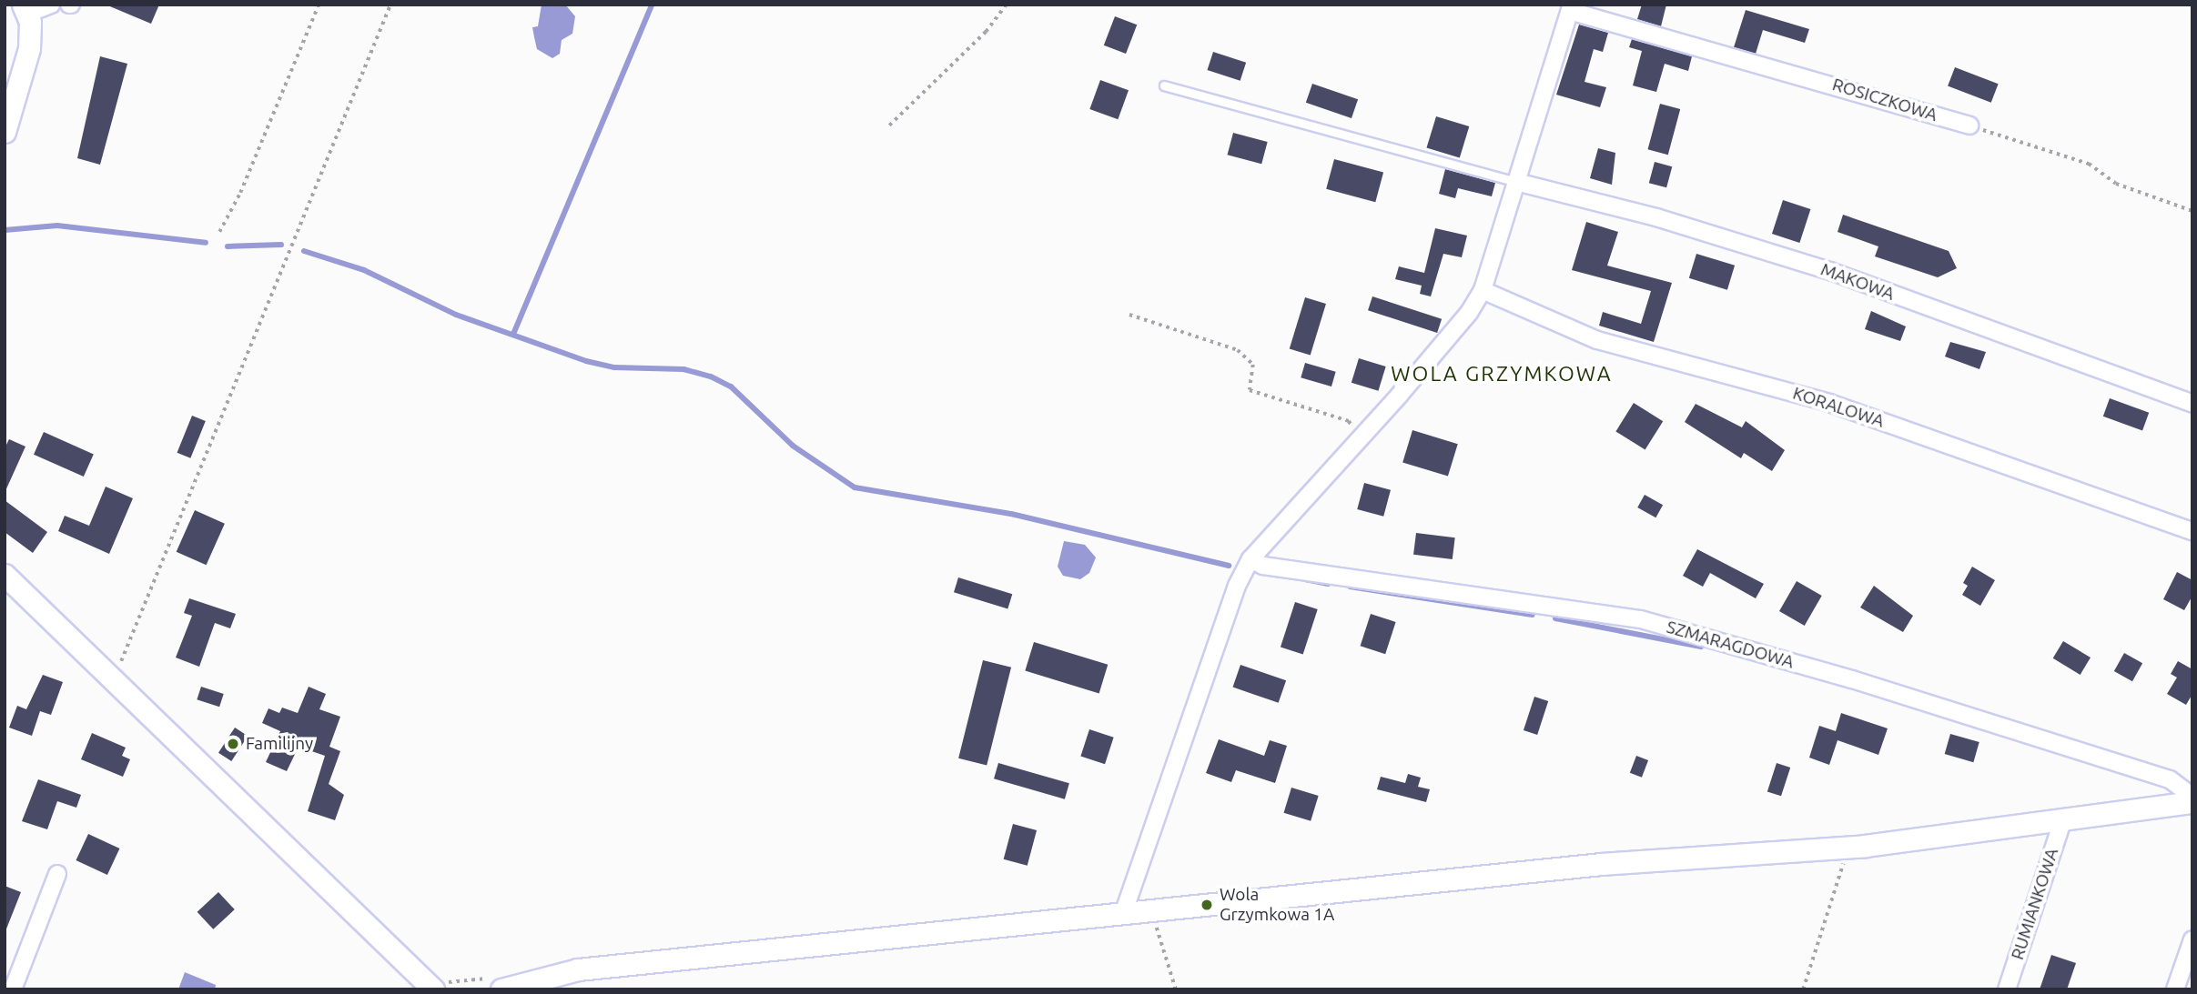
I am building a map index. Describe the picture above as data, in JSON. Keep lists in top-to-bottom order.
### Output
{
  "streets": {
    "street": [
      "ROSICZKOWA",
      "MAKOWA",
      "KORALOWA",
      "SZMARAGDOWA",
      "RUMIANKOWA"
    ]
  },
  "districts": ["WOLA GRZYMKOWA"],
  "places": ["Familijny", "Wola Grzymkowa 1A"]
}
